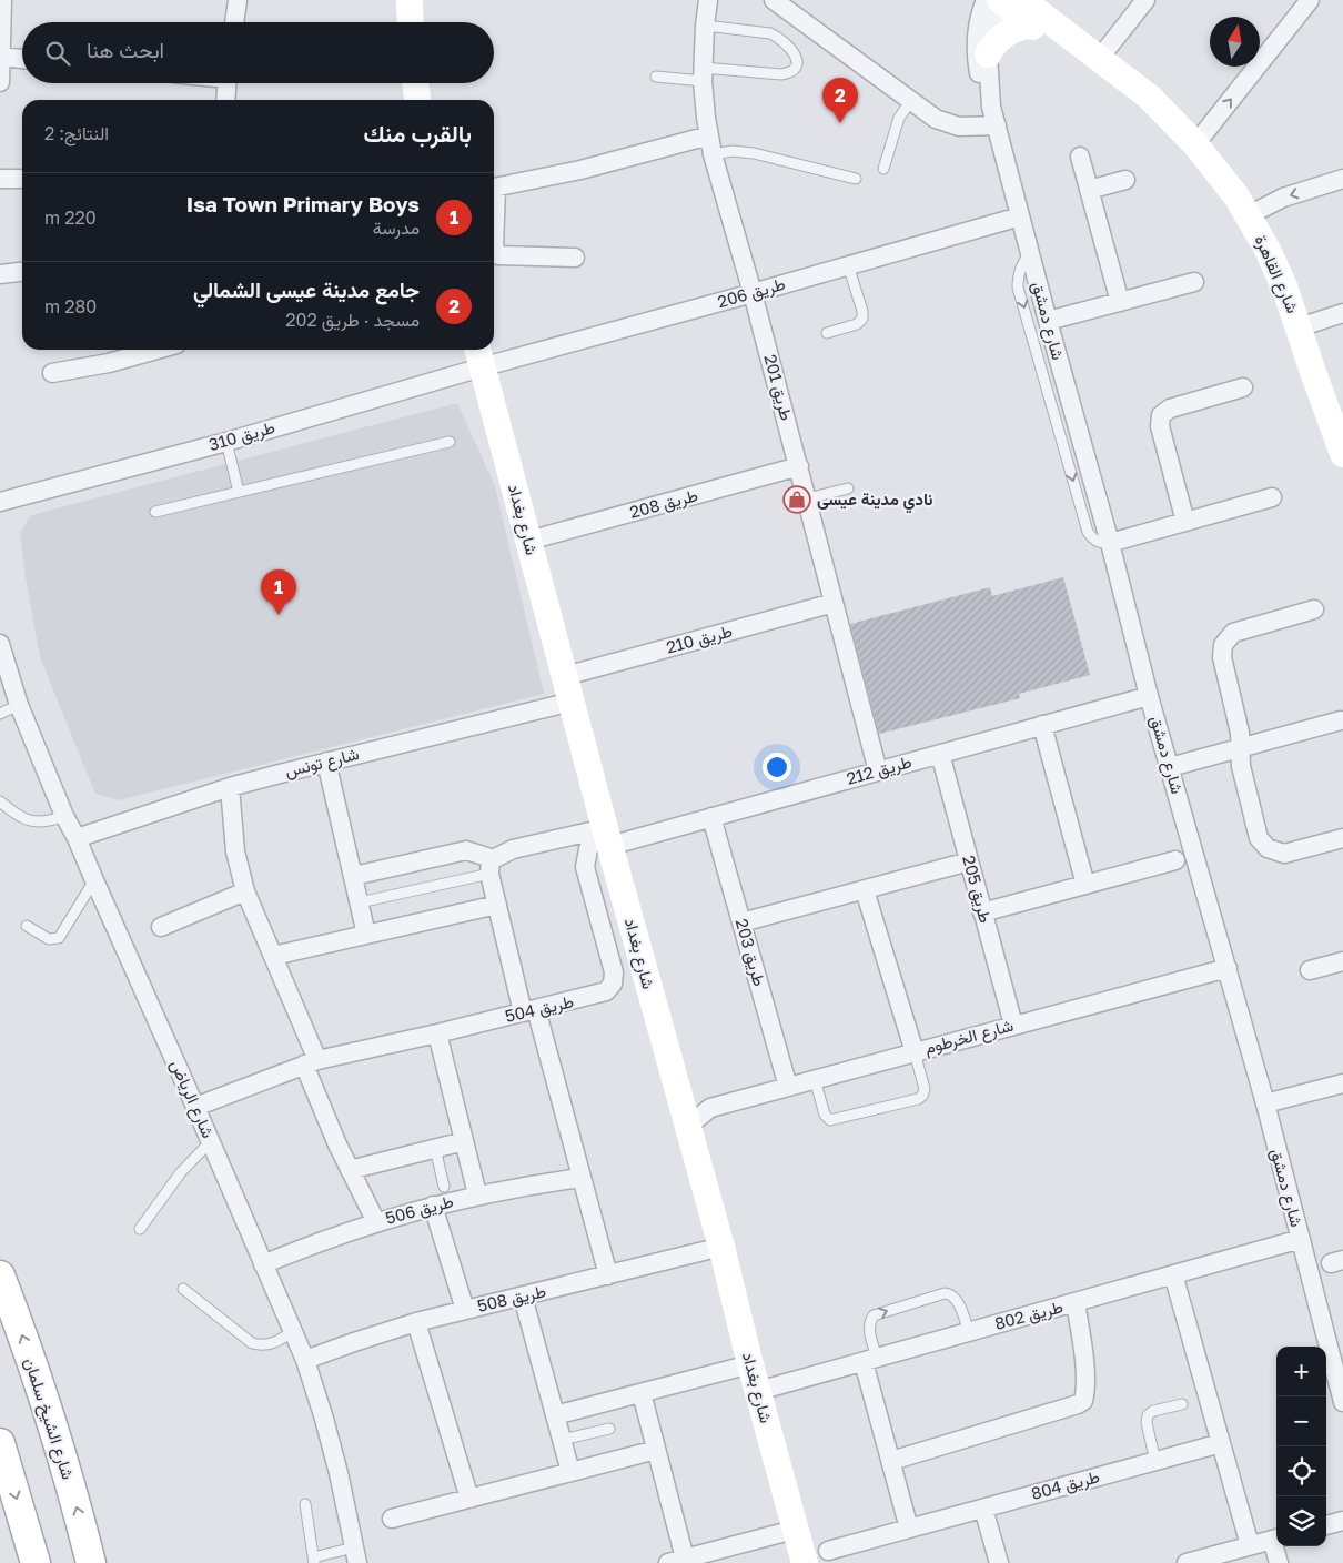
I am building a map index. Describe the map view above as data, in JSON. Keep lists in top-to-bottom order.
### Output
{
  "streets": {
    "main road": ["شارع الشيخ سلمان"],
    "street": [
      "شارع القاهرة",
      "طريق 206",
      "شارع دمشق",
      "طريق 201",
      "طريق 310",
      "طريق 208",
      "شارع بغداد",
      "طريق 210",
      "شارع تونس",
      "طريق 212",
      "طريق 205",
      "طريق 203",
      "طريق 504",
      "شارع الخرطوم",
      "شارع الرياض",
      "طريق 506",
      "طريق 508",
      "طريق 802",
      "طريق 804"
    ]
  },
  "crossings": [
    ["شارع القاهرة", "شارع دمشق"],
    ["طريق 206", "شارع دمشق"],
    ["طريق 206", "طريق 201"],
    ["طريق 206", "طريق 310"],
    ["طريق 206", "شارع بغداد"],
    ["شارع دمشق", "طريق 212"],
    ["شارع دمشق", "شارع الخرطوم"],
    ["شارع دمشق", "طريق 802"],
    ["طريق 201", "طريق 208"],
    ["طريق 201", "طريق 210"],
    ["طريق 201", "طريق 212"],
    ["طريق 310", "شارع بغداد"],
    ["طريق 208", "شارع بغداد"],
    ["شارع بغداد", "طريق 210"],
    ["شارع بغداد", "شارع تونس"],
    ["شارع بغداد", "طريق 212"],
    ["شارع بغداد", "طريق 504"],
    ["شارع بغداد", "شارع الخرطوم"],
    ["شارع بغداد", "طريق 508"],
    ["شارع بغداد", "طريق 802"],
    ["شارع تونس", "شارع الرياض"],
    ["طريق 212", "طريق 205"],
    ["طريق 212", "طريق 203"],
    ["طريق 212", "طريق 504"],
    ["طريق 205", "شارع الخرطوم"],
    ["طريق 203", "شارع الخرطوم"],
    ["شارع الرياض", "طريق 506"],
    ["شارع الرياض", "طريق 508"]
  ],
  "places": {
    "shop": ["نادي مدينة عيسى"]
  },
  "north": "top",
  "page": {
    "search": "ابحث هنا",
    "pins": ["2", "1"],
    "heading": ["بالقرب منك", "النتائج: 2"],
    "list": [
      {
        "mark": "1",
        "name": "Isa Town Primary Boys",
        "note": "مدرسة",
        "value": "220 m"
      },
      {
        "mark": "2",
        "name": "جامع مدينة عيسى الشمالي",
        "note": "مسجد · طريق 202",
        "value": "280 m"
      }
    ],
    "map_buttons": ["+", "−"]
  }
}
